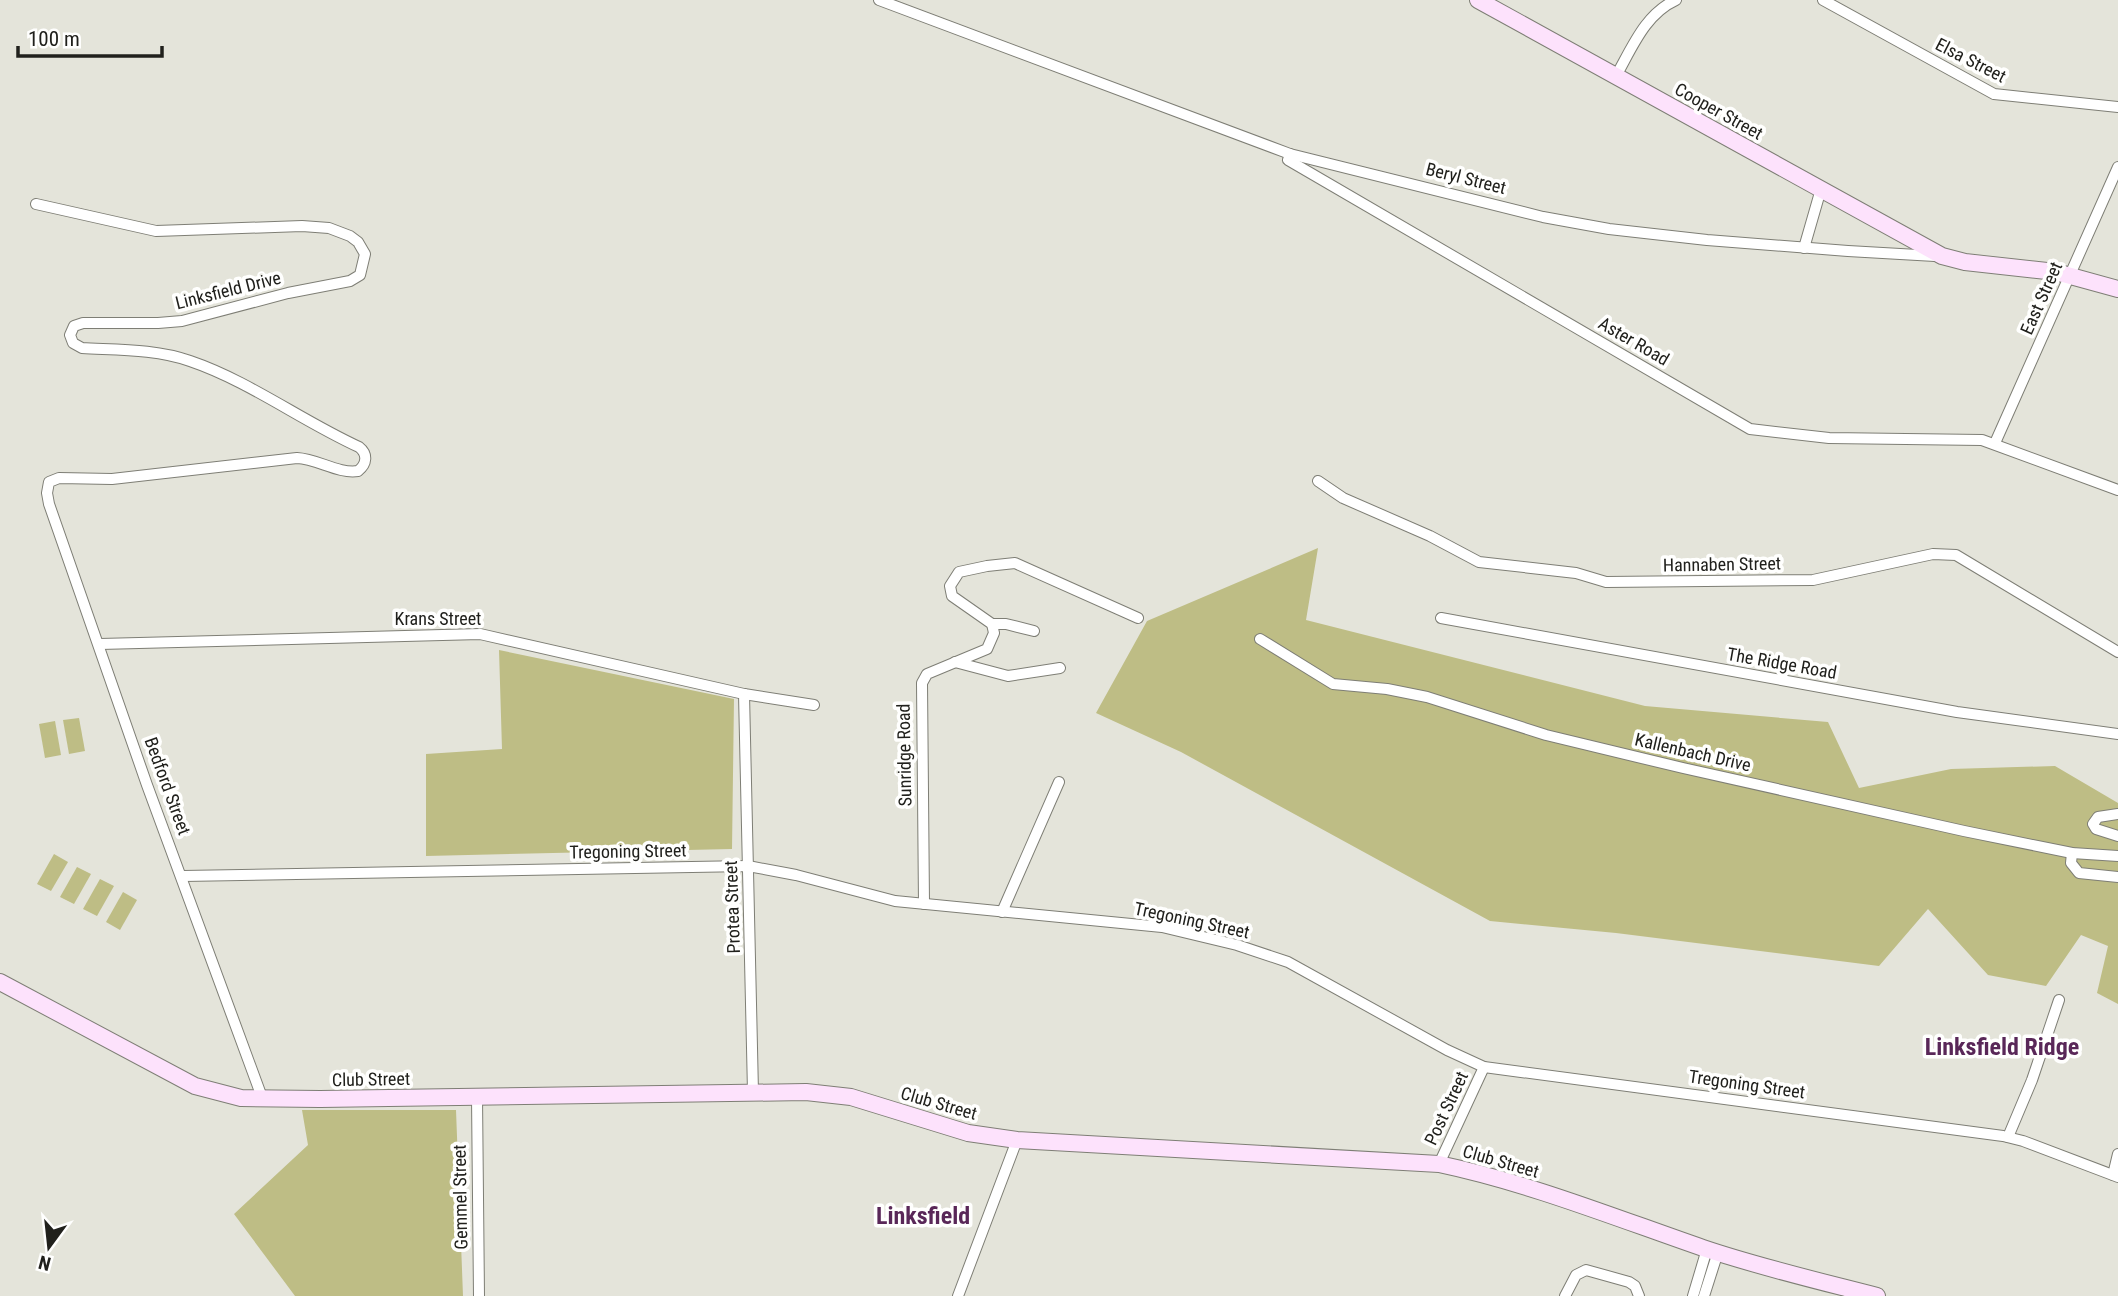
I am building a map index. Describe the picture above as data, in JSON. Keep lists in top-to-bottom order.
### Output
{
  "streets": {
    "main road": ["Cooper Street", "Beryl Street", "Club Street"],
    "street": [
      "Elsa Street",
      "Linksfield Drive",
      "East Street",
      "Aster Road",
      "Hannaben Street",
      "Krans Street",
      "The Ridge Road",
      "Kallenbach Drive",
      "Sunridge Road",
      "Bedford Street",
      "Tregoning Street",
      "Protea Street",
      "Post Street",
      "Gemmel Street"
    ]
  },
  "crossings": [
    ["Cooper Street", "Beryl Street"],
    ["Beryl Street", "East Street"],
    ["Beryl Street", "Aster Road"],
    ["Linksfield Drive", "Bedford Street"],
    ["East Street", "Aster Road"],
    ["Krans Street", "Bedford Street"],
    ["Krans Street", "Protea Street"],
    ["Sunridge Road", "Tregoning Street"],
    ["Bedford Street", "Tregoning Street"],
    ["Bedford Street", "Club Street"],
    ["Tregoning Street", "Protea Street"],
    ["Tregoning Street", "Post Street"],
    ["Protea Street", "Club Street"],
    ["Club Street", "Post Street"],
    ["Club Street", "Gemmel Street"]
  ],
  "districts": ["Linksfield Ridge", "Linksfield"],
  "scale_bar": "100 m",
  "north": "bottom"
}
